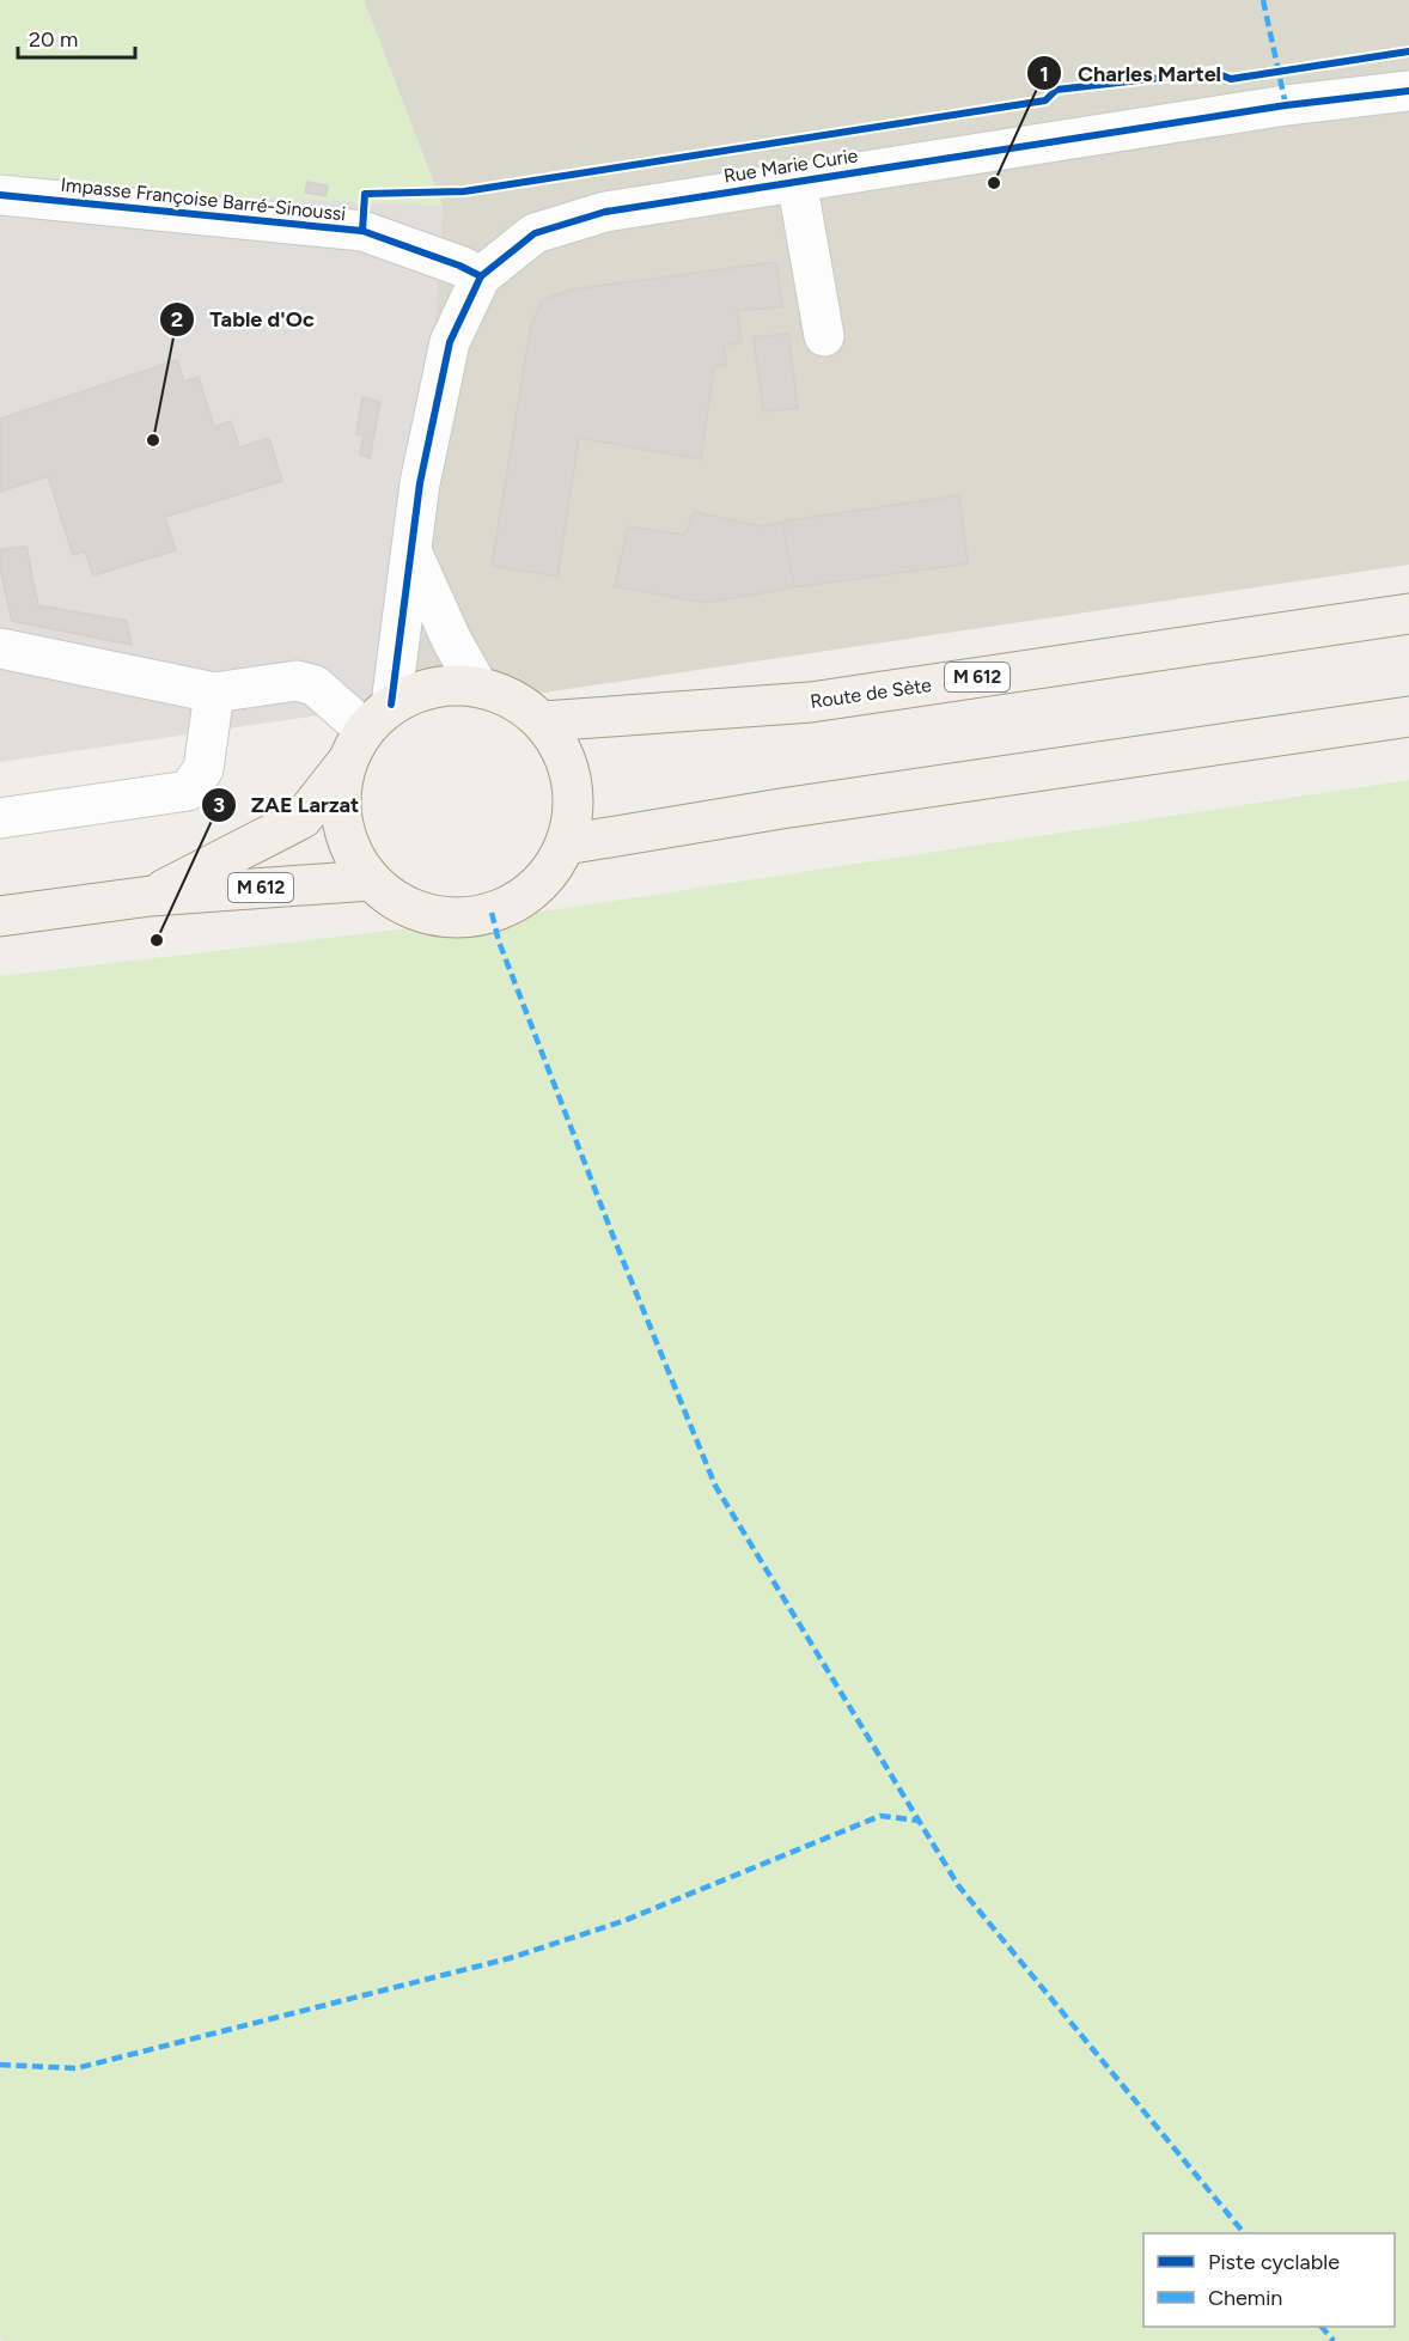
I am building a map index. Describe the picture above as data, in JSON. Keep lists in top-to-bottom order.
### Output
{
  "streets": {
    "main road": ["M 612", "Route de Sète"],
    "street": ["Rue Marie Curie", "Impasse Françoise Barré-Sinoussi"]
  },
  "crossings": [
    ["Rue Marie Curie", "Impasse Françoise Barré-Sinoussi"],
    ["Rue Marie Curie", "M 612"],
    ["Rue Marie Curie", "Route de Sète"],
    ["M 612", "Route de Sète"]
  ],
  "places": ["Charles Martel", "Table d'Oc", "ZAE Larzat"],
  "legend": ["Piste cyclable", "Chemin"],
  "scale_bar": "20 m"
}
